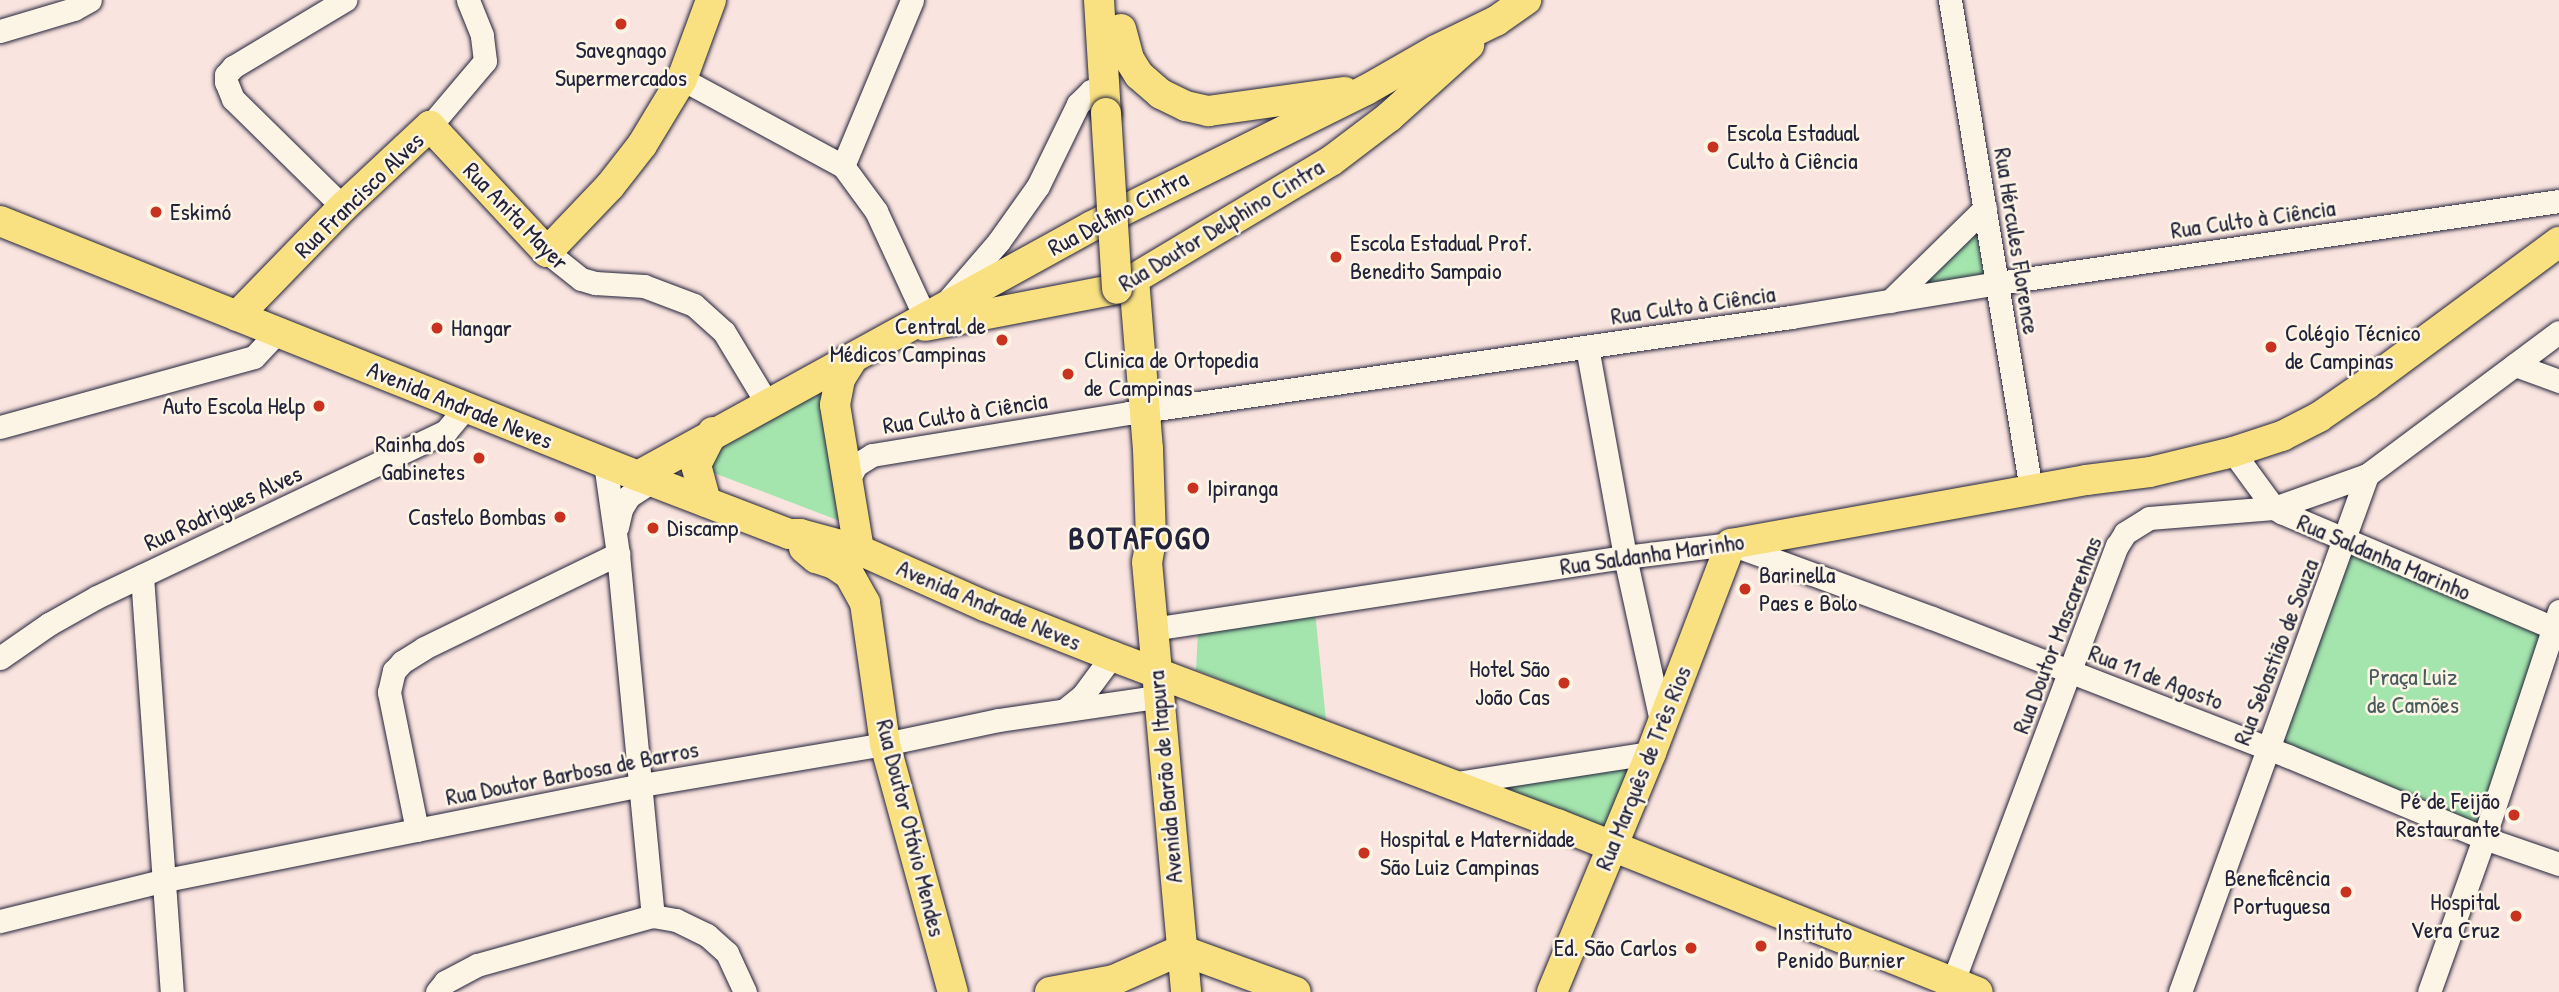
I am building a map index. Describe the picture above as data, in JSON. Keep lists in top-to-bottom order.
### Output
{
  "streets": {
    "main road": [
      "Rua Francisco Alves",
      "Rua Delfino Cintra",
      "Rua Anita Mayer",
      "Rua Doutor Delphino Cintra",
      "Avenida Andrade Neves",
      "Rua Saldanha Marinho",
      "Rua Marquês de Três Rios",
      "Avenida Barão de Itapura",
      "Rua Doutor Otávio Mendes"
    ],
    "street": [
      "Rua Culto à Ciência",
      "Rua Hércules Florence",
      "Rua Rodrigues Alves",
      "Rua Doutor Mascarenhas",
      "Rua Sebastião de Souza",
      "Rua 11 de Agosto",
      "Rua Doutor Barbosa de Barros"
    ]
  },
  "crossings": [
    ["Rua Francisco Alves", "Rua Anita Mayer"],
    ["Rua Francisco Alves", "Avenida Andrade Neves"],
    ["Rua Delfino Cintra", "Rua Anita Mayer"],
    ["Rua Delfino Cintra", "Rua Doutor Delphino Cintra"],
    ["Rua Delfino Cintra", "Avenida Andrade Neves"],
    ["Rua Culto à Ciência", "Rua Hércules Florence"],
    ["Rua Culto à Ciência", "Avenida Barão de Itapura"],
    ["Rua Doutor Delphino Cintra", "Avenida Barão de Itapura"],
    ["Rua Hércules Florence", "Rua Saldanha Marinho"],
    ["Avenida Andrade Neves", "Rua Rodrigues Alves"],
    ["Avenida Andrade Neves", "Rua Doutor Mascarenhas"],
    ["Avenida Andrade Neves", "Rua Marquês de Três Rios"],
    ["Avenida Andrade Neves", "Rua Doutor Barbosa de Barros"],
    ["Avenida Andrade Neves", "Avenida Barão de Itapura"],
    ["Avenida Andrade Neves", "Rua Doutor Otávio Mendes"],
    ["Rua Saldanha Marinho", "Rua Doutor Mascarenhas"],
    ["Rua Saldanha Marinho", "Rua Sebastião de Souza"],
    ["Rua Saldanha Marinho", "Rua 11 de Agosto"],
    ["Rua Saldanha Marinho", "Rua Marquês de Três Rios"],
    ["Rua Saldanha Marinho", "Avenida Barão de Itapura"],
    ["Rua Doutor Mascarenhas", "Rua Sebastião de Souza"],
    ["Rua Doutor Mascarenhas", "Rua 11 de Agosto"],
    ["Rua Sebastião de Souza", "Rua 11 de Agosto"],
    ["Rua 11 de Agosto", "Rua Marquês de Três Rios"],
    ["Rua Doutor Barbosa de Barros", "Avenida Barão de Itapura"],
    ["Rua Doutor Barbosa de Barros", "Rua Doutor Otávio Mendes"]
  ],
  "districts": ["BOTAFOGO"],
  "parks": ["Praça Luiz de Camões"],
  "places": [
    "Savegnago Supermercados",
    "Escola Estadual Culto à Ciência",
    "Eskimó",
    "Escola Estadual Prof. Benedito Sampaio",
    "Hangar",
    "Central de Médicos Campinas",
    "Colégio Técnico de Campinas",
    "Clinica de Ortopedia de Campinas",
    "Auto Escola Help",
    "Rainha dos Gabinetes",
    "Ipiranga",
    "Castelo Bombas",
    "Discamp",
    "Barinella Paes e Bolo",
    "Hotel São João Cas",
    "Pé de Feijão Restaurante",
    "Hospital e Maternidade São Luiz Campinas",
    "Beneficência Portuguesa",
    "Hospital Vera Cruz",
    "Instituto Penido Burnier",
    "Ed. São Carlos"
  ]
}
